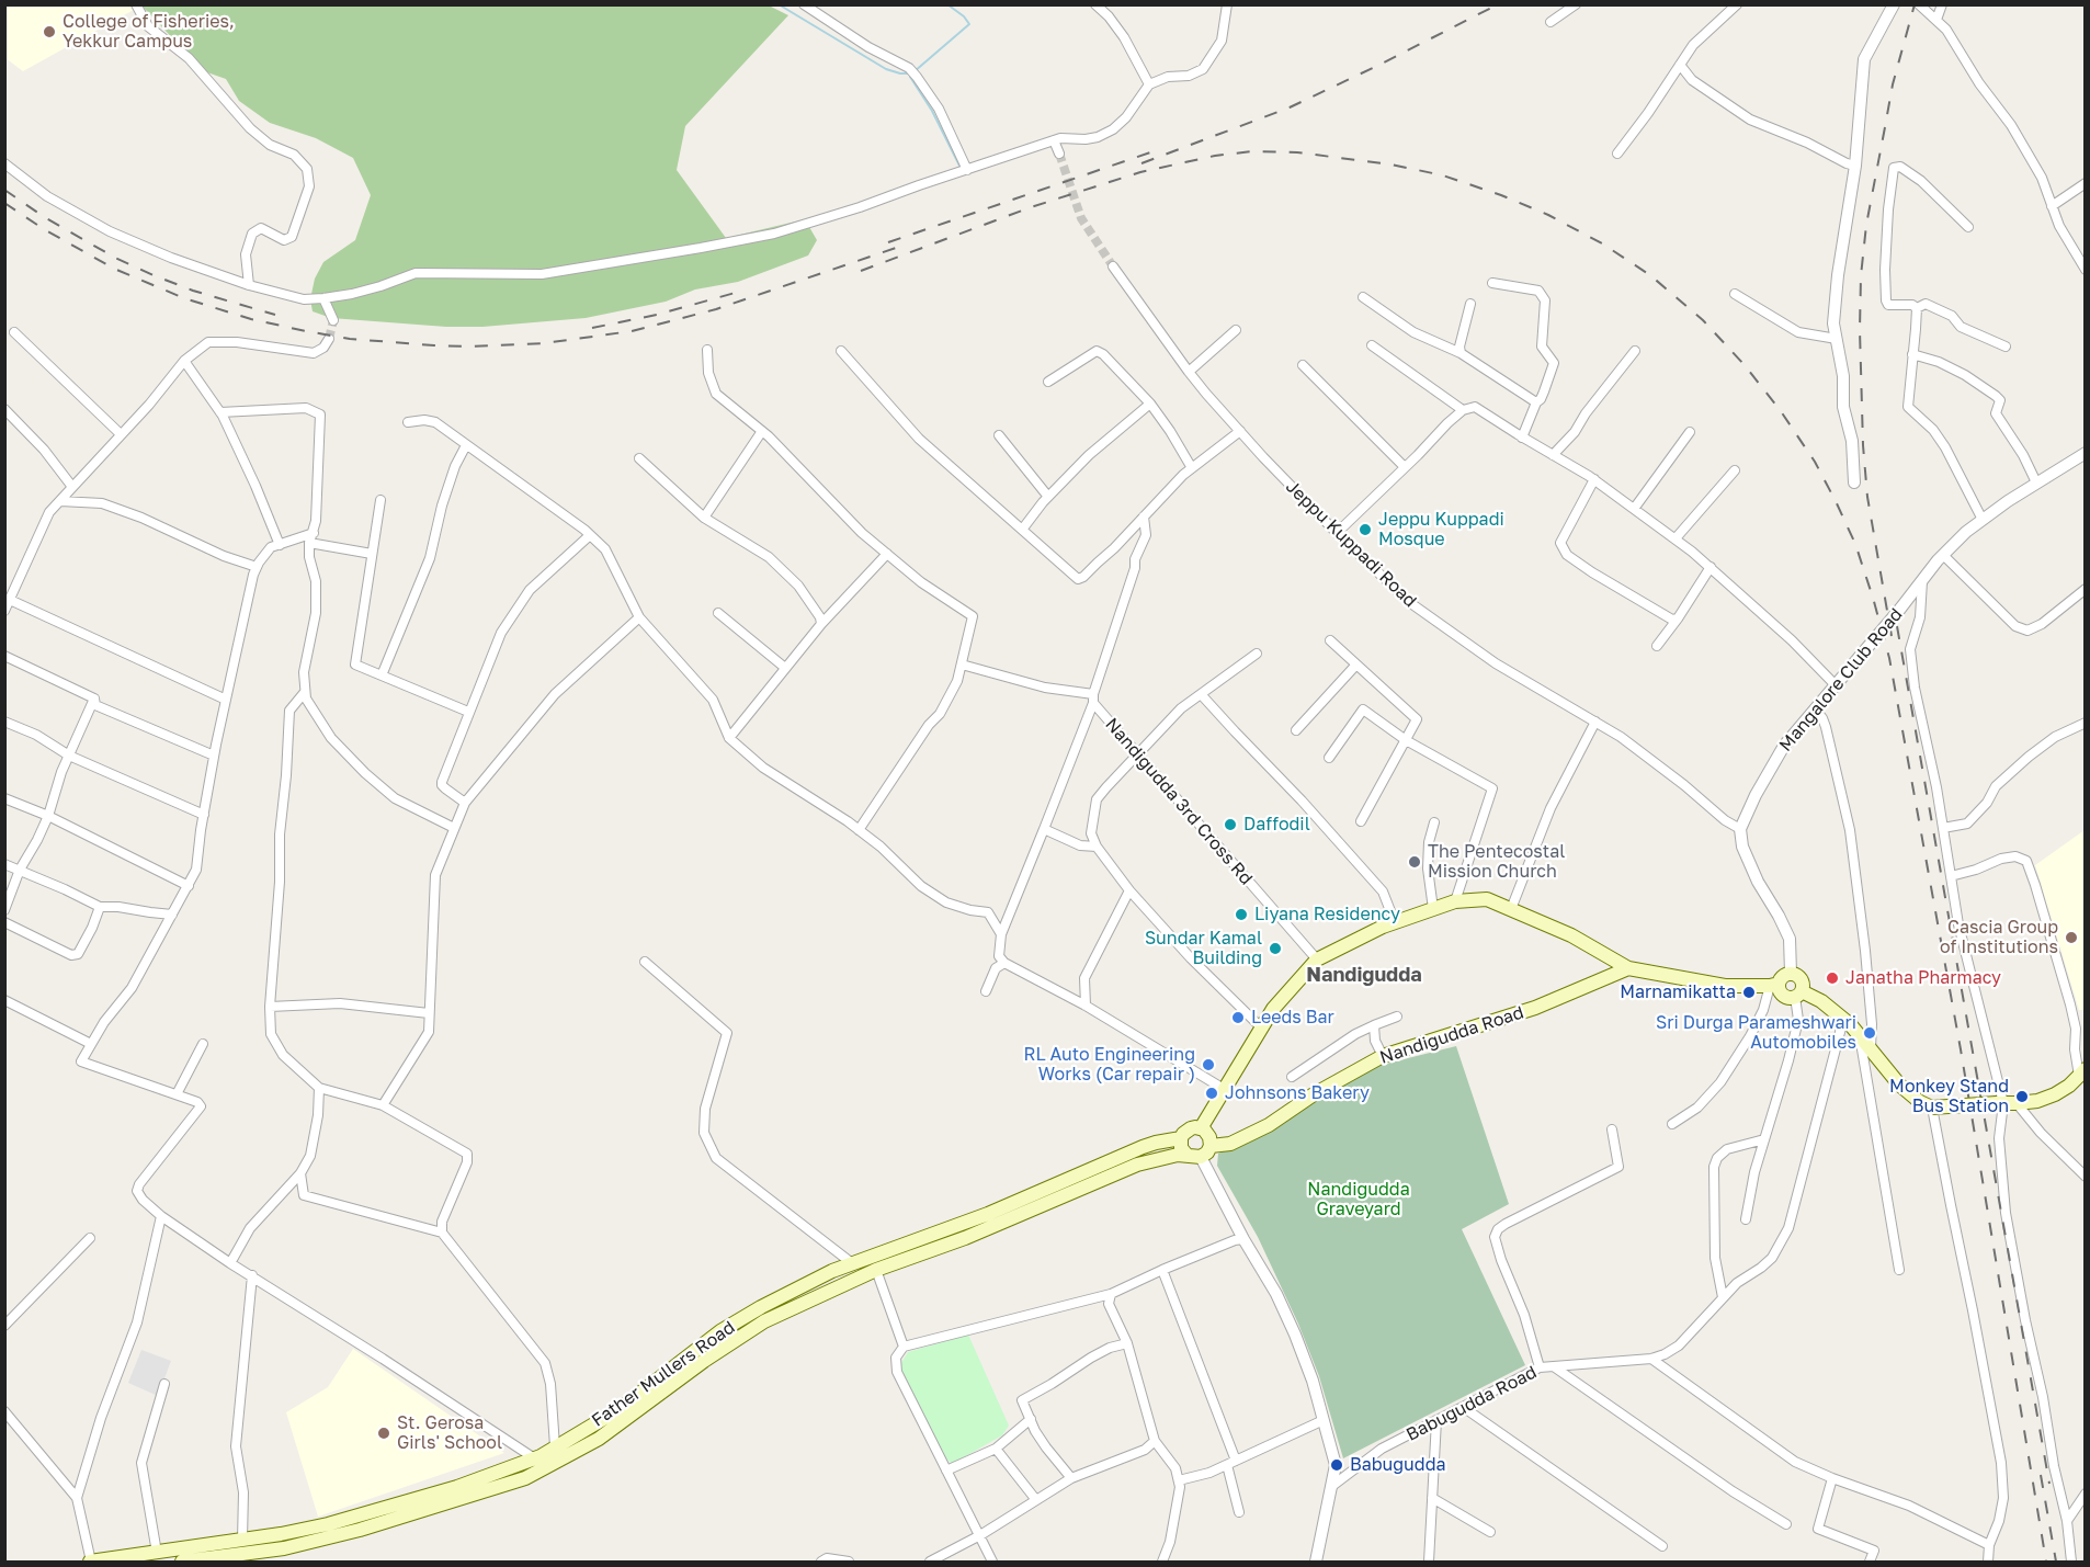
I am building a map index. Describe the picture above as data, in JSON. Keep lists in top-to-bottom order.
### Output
{
  "streets": {
    "main road": ["Nandigudda Road", "Father Mullers Road"],
    "street": [
      "Jeppu Kuppadi Road",
      "Mangalore Club Road",
      "Nandigudda 3rd Cross Rd",
      "Babugudda Road"
    ]
  },
  "crossings": [
    ["Jeppu Kuppadi Road", "Mangalore Club Road"],
    ["Nandigudda Road", "Father Mullers Road"]
  ],
  "districts": ["Nandigudda"],
  "parks": ["Nandigudda Graveyard"],
  "places": [
    "College of Fisheries, Yekkur Campus",
    "Jeppu Kuppadi Mosque",
    "Daffodil",
    "The Pentecostal Mission Church",
    "Liyana Residency",
    "Cascia Group of Institutions",
    "Sundar Kamal Building",
    "Janatha Pharmacy",
    "Marnamikatta",
    "Leeds Bar",
    "Sri Durga Parameshwari Automobiles",
    "RL Auto Engineering Works (Car repair )",
    "Johnsons Bakery",
    "Monkey Stand Bus Station",
    "St. Gerosa Girls' School",
    "Babugudda"
  ]
}
